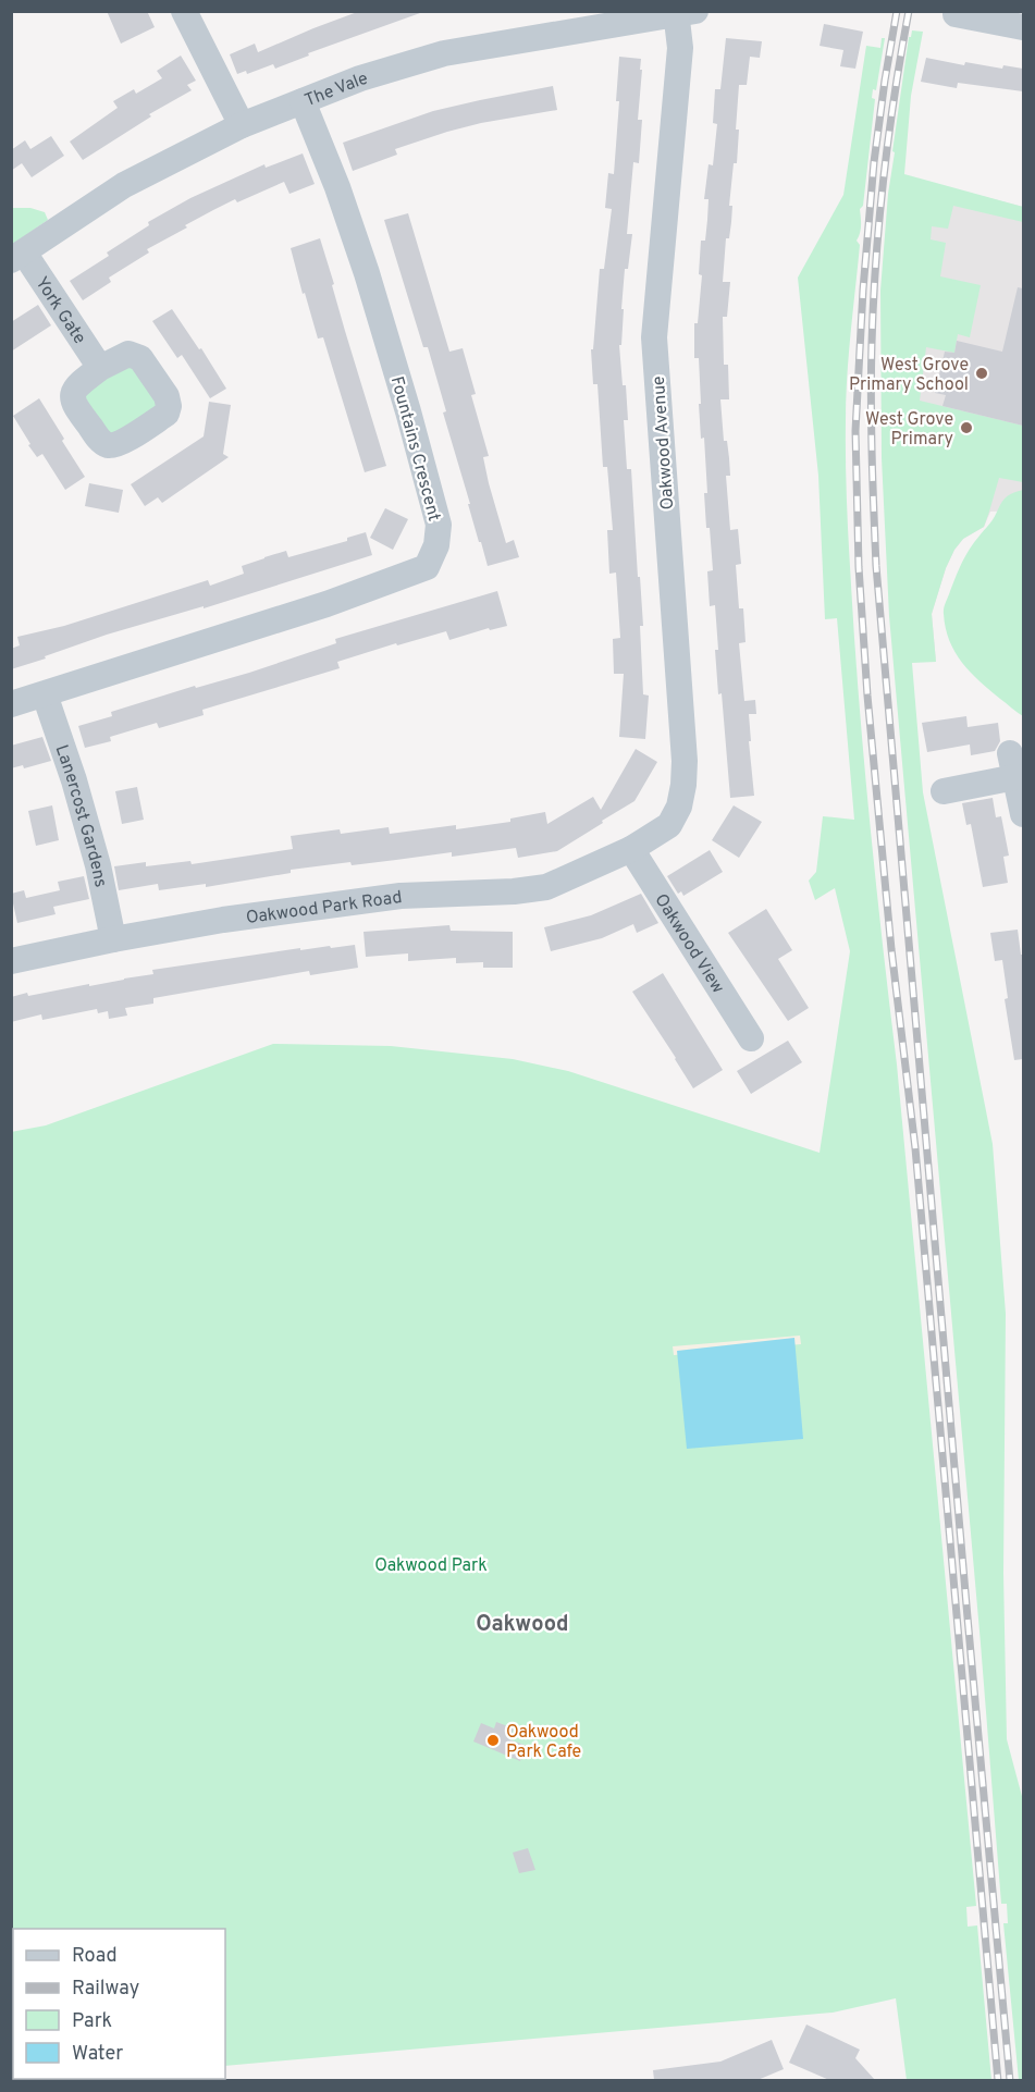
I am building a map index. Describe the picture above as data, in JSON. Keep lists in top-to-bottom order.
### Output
{
  "streets": {
    "street": [
      "The Vale",
      "York Gate",
      "Oakwood Avenue",
      "Fountains Crescent",
      "Lanercost Gardens",
      "Oakwood Park Road",
      "Oakwood View"
    ]
  },
  "crossings": [
    ["The Vale", "York Gate"],
    ["The Vale", "Oakwood Avenue"],
    ["The Vale", "Fountains Crescent"],
    ["Oakwood Avenue", "Oakwood Park Road"],
    ["Oakwood Avenue", "Oakwood View"],
    ["Fountains Crescent", "Lanercost Gardens"],
    ["Lanercost Gardens", "Oakwood Park Road"],
    ["Oakwood Park Road", "Oakwood View"]
  ],
  "districts": ["Oakwood"],
  "parks": ["Oakwood Park"],
  "places": ["West Grove Primary School", "West Grove Primary", "Oakwood Park Cafe"],
  "legend": [
    "Road",
    "Railway",
    "Park",
    "Water"
  ]
}
